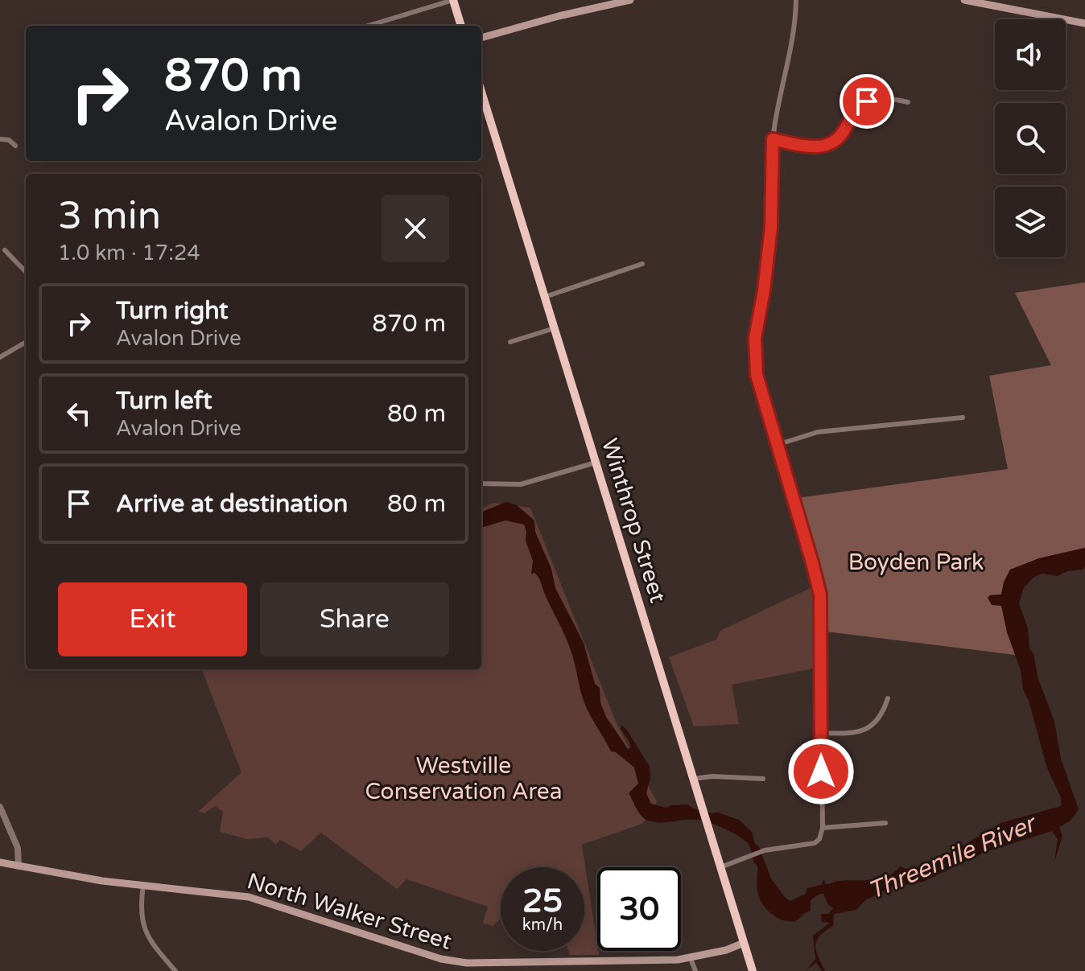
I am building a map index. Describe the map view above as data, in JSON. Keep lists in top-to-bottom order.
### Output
{
  "streets": {
    "highway": ["Winthrop Street"],
    "main road": ["North Walker Street"]
  },
  "crossings": [
    ["Winthrop Street", "North Walker Street"]
  ],
  "water": ["Threemile River"],
  "parks": ["Boyden Park", "Westville Conservation Area"],
  "page": {
    "turn": ["870 m", "Avalon Drive"],
    "heading": ["3 min", "1.0 km · 17:24"],
    "list": [
      {
        "name": "Turn right",
        "note": "Avalon Drive",
        "value": "870 m"
      },
      {
        "name": "Turn left",
        "note": "Avalon Drive",
        "value": "80 m"
      },
      {
        "name": "Arrive at destination",
        "value": "80 m"
      }
    ],
    "buttons": ["Exit", "Share"],
    "speed": "25 km/h",
    "limit": "30"
  }
}
